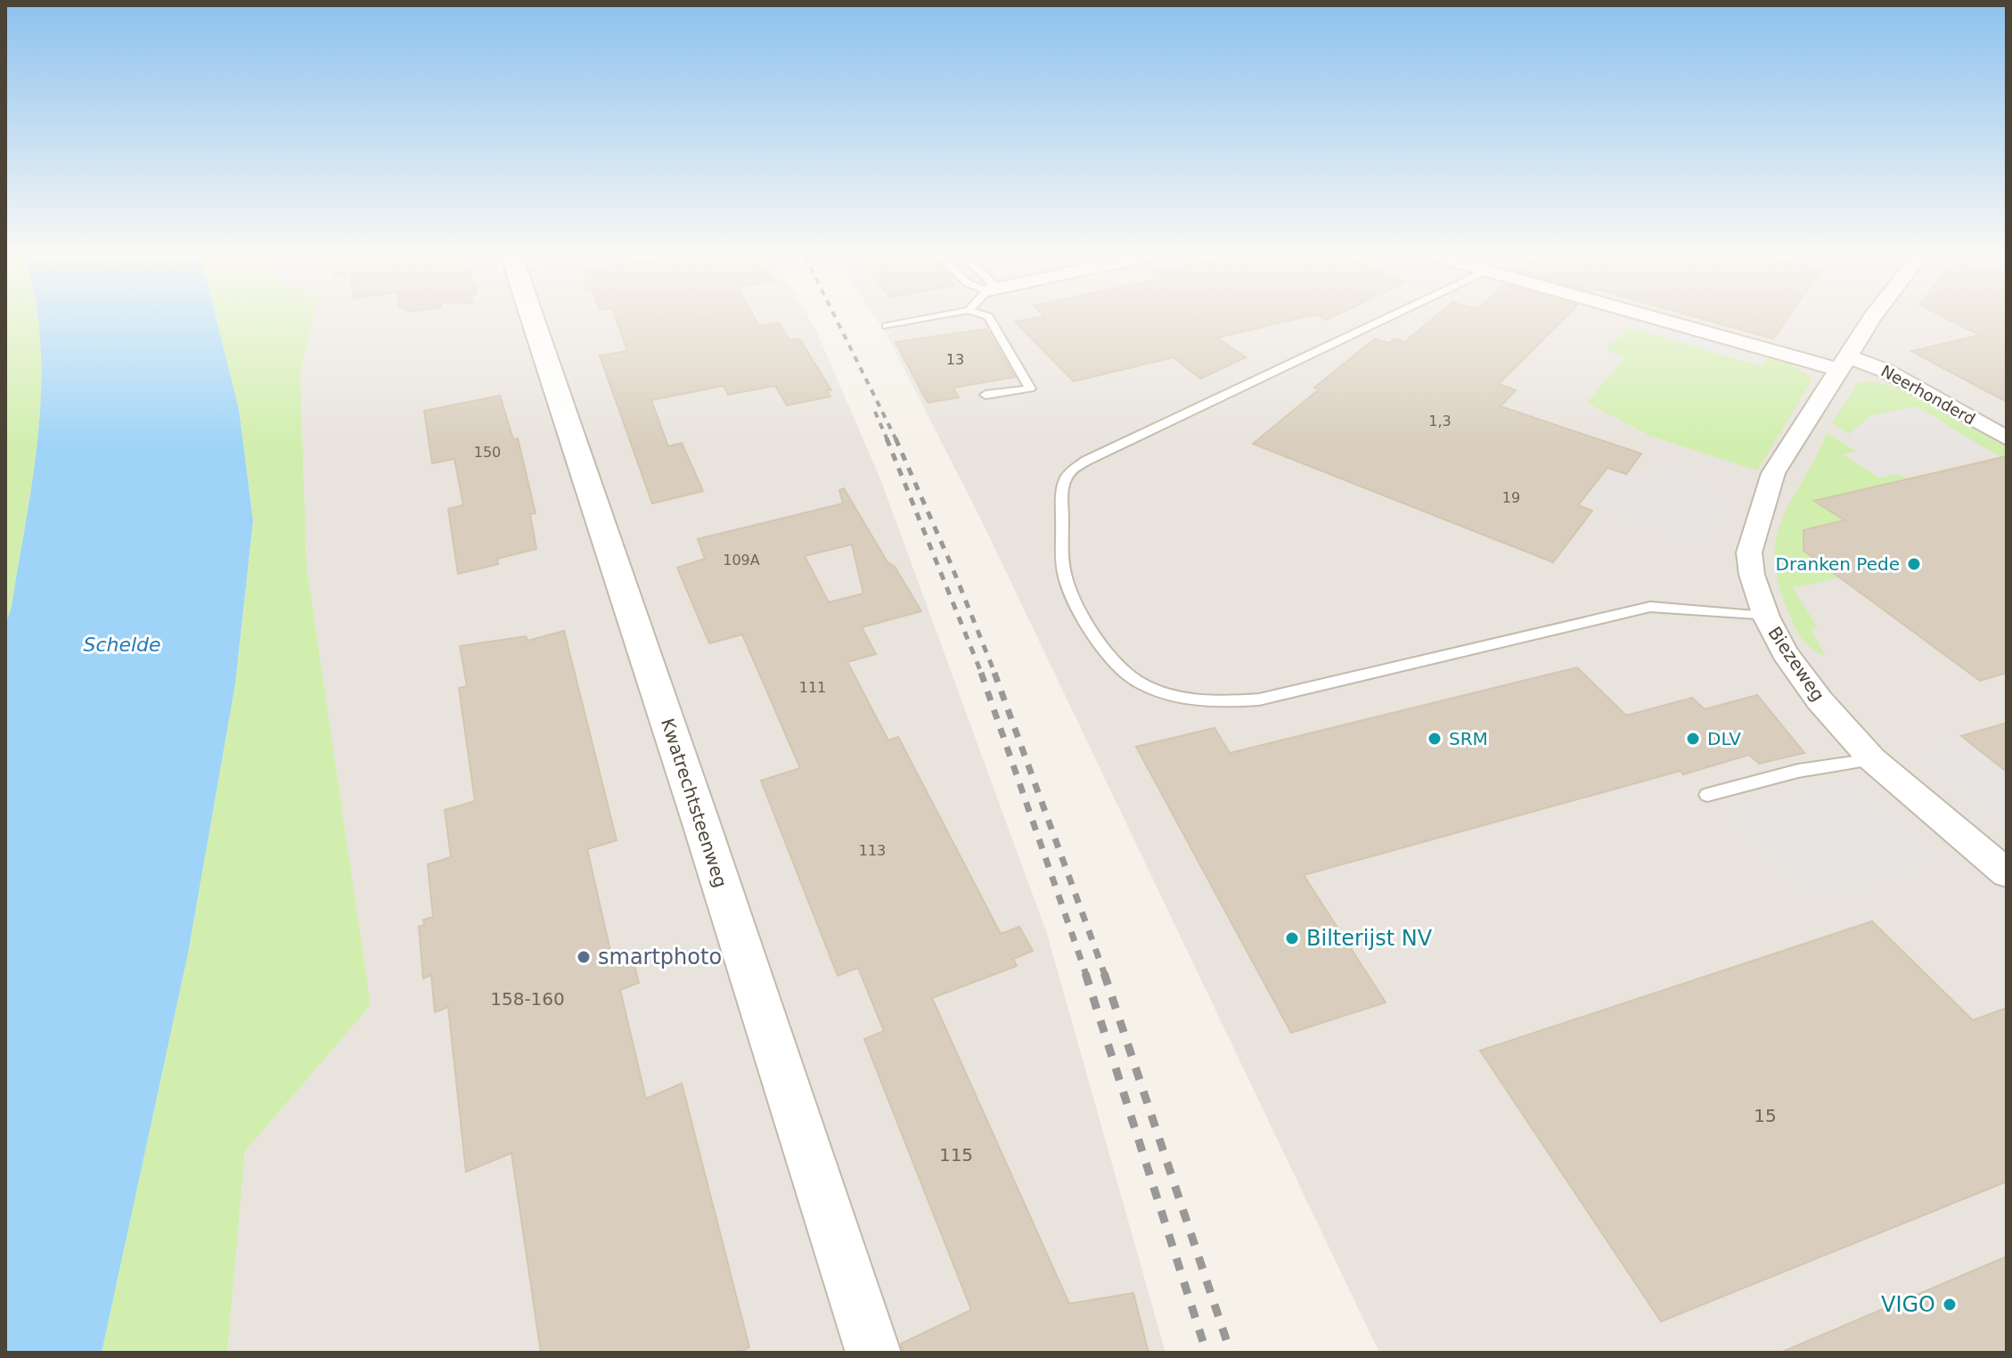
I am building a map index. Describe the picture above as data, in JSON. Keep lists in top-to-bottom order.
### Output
{
  "streets": {
    "street": ["Neerhonderd", "Biezeweg", "Kwatrechtsteenweg"]
  },
  "crossings": [
    ["Neerhonderd", "Biezeweg"]
  ],
  "water": ["Schelde"],
  "places": [
    "Dranken Pede",
    "SRM",
    "DLV",
    "Bilterijst NV",
    "smartphoto",
    "VIGO"
  ],
  "house_numbers": [
    "13",
    "1,3",
    "150",
    "19",
    "109A",
    "111",
    "113",
    "158-160",
    "15",
    "115"
  ]
}
